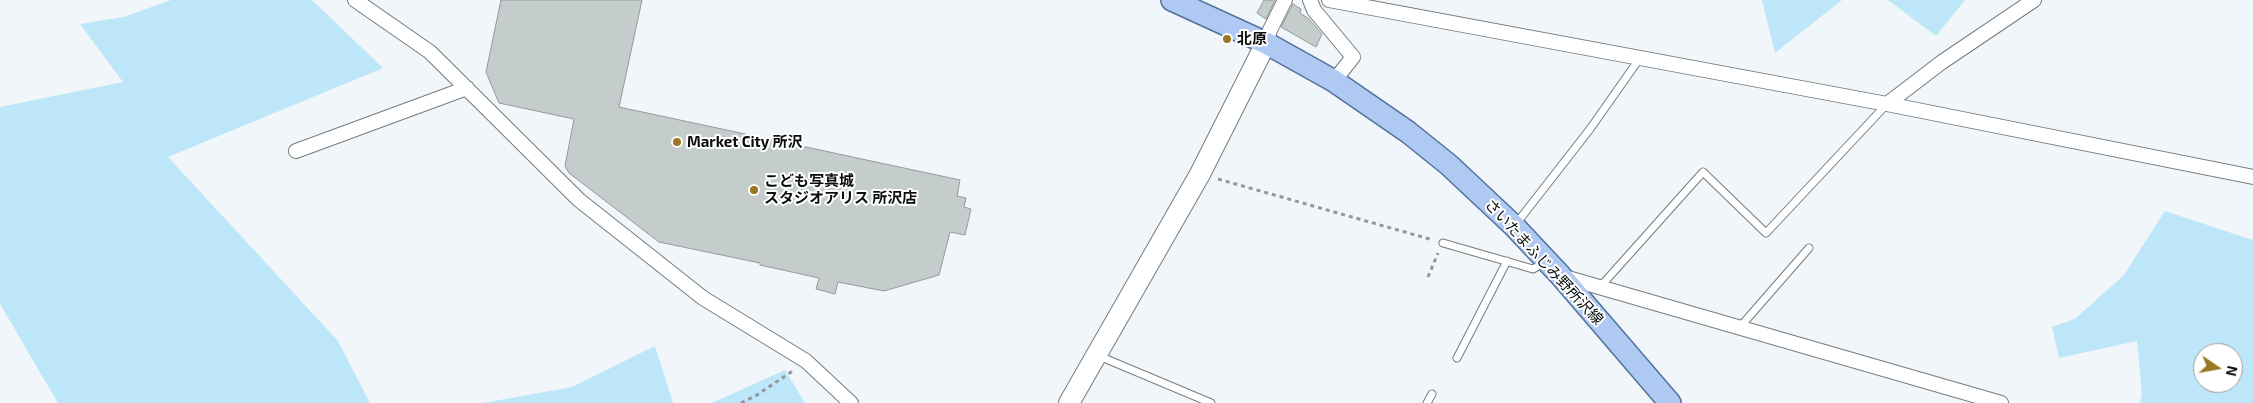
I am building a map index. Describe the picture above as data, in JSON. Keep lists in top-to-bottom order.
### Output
{
  "streets": {
    "main road": ["さいたまふじみ野所沢線"]
  },
  "places": ["北原", "Market City 所沢", "こども写真城 スタジオアリス 所沢店"],
  "north": "right"
}
